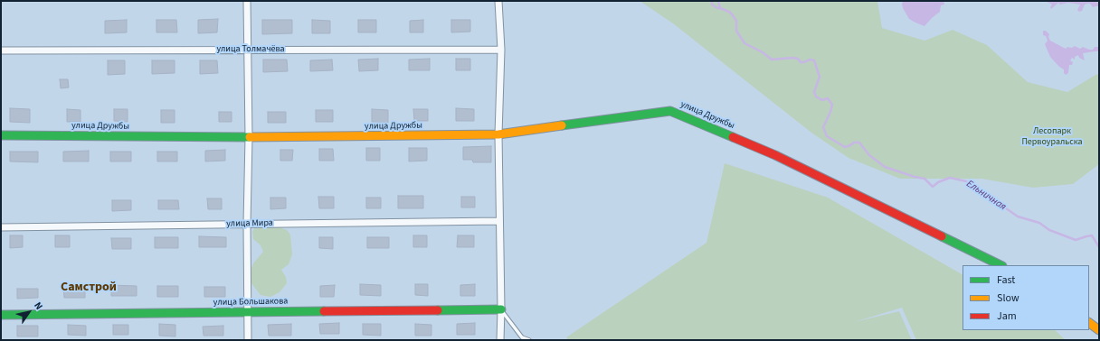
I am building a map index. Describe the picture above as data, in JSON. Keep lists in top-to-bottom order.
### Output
{
  "streets": {
    "street": [
      "улица Толмачёва",
      "улица Дружбы",
      "улица Мира",
      "улица Большакова"
    ]
  },
  "districts": ["Самстрой"],
  "water": ["Ельничная"],
  "parks": ["Лесопарк Первоуральска"],
  "legend": ["Fast", "Slow", "Jam"],
  "north": "top right"
}
